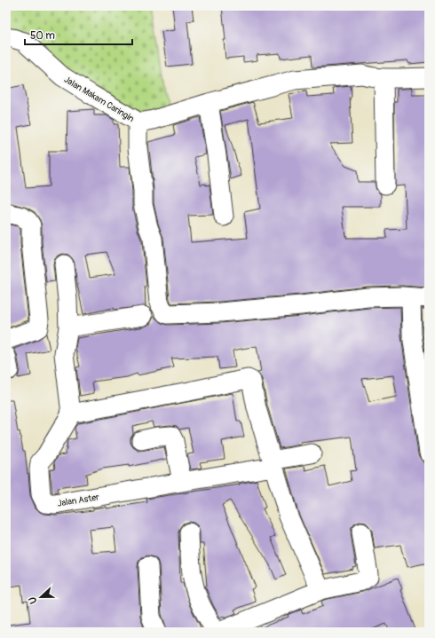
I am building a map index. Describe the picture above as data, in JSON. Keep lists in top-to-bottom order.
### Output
{
  "streets": {
    "street": ["Jalan Makam Caringin", "Jalan Aster"]
  },
  "scale_bar": "50 m",
  "north": "left"
}
